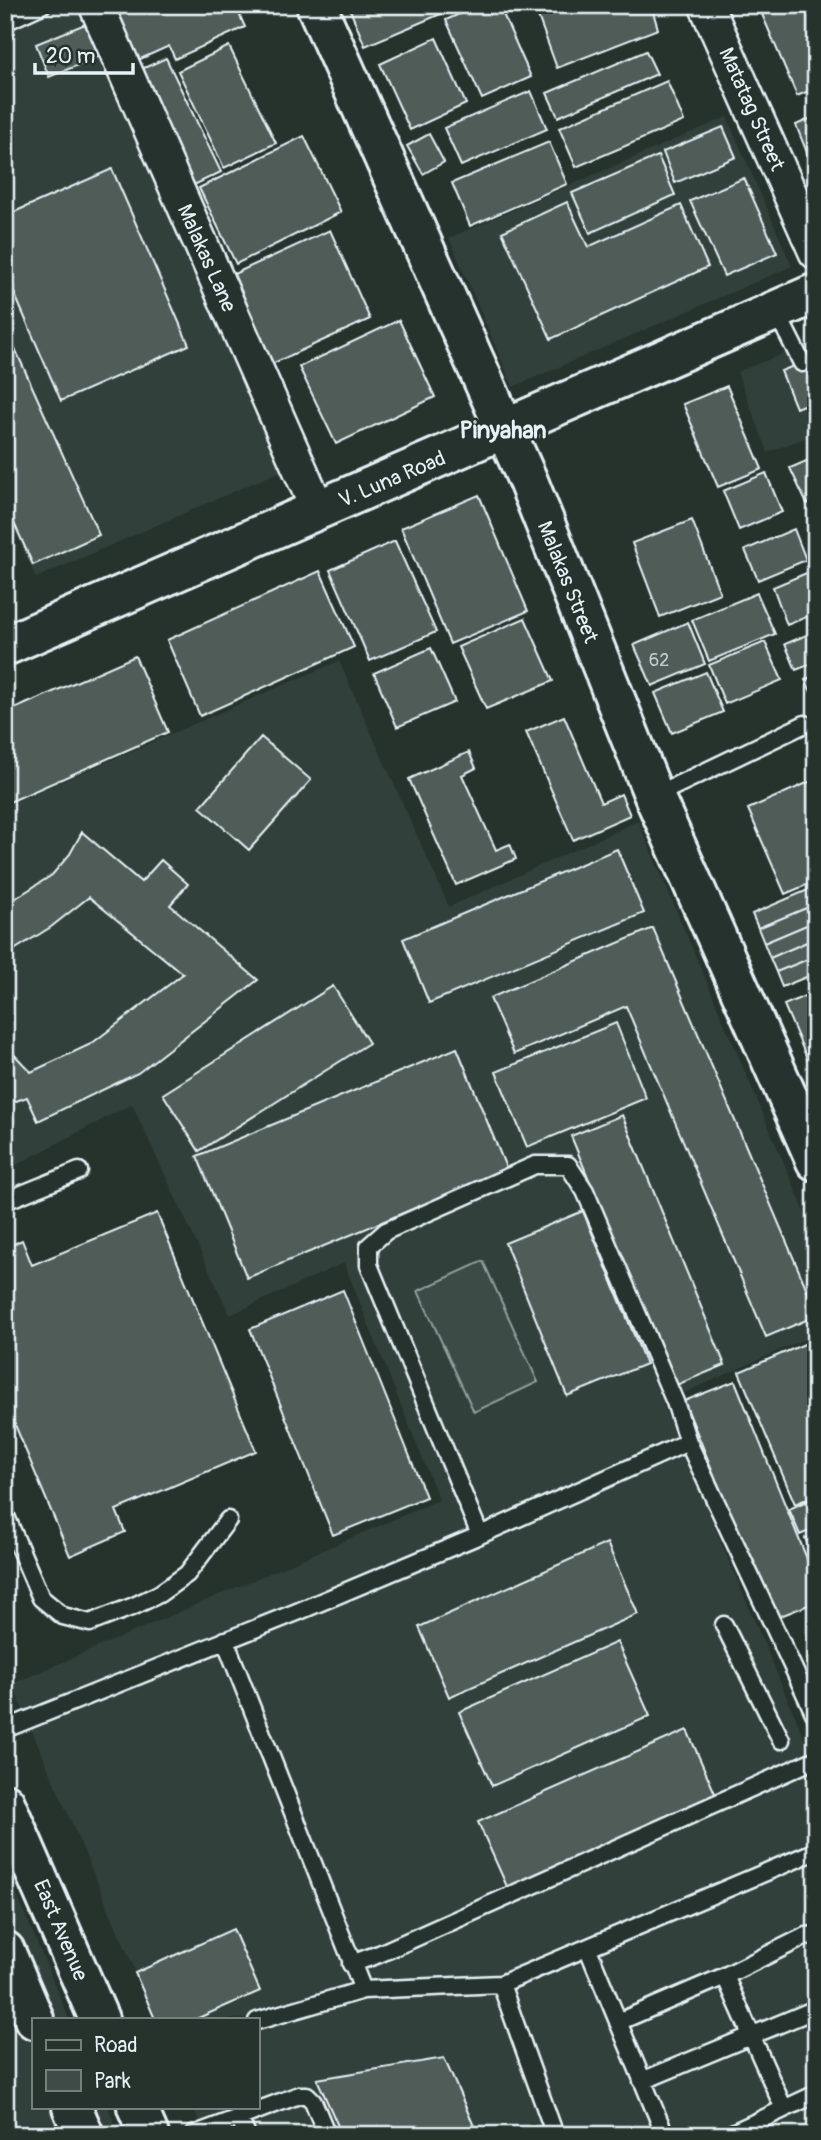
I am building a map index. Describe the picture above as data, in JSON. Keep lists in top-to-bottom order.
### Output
{
  "streets": {
    "main road": ["V. Luna Road", "Malakas Street", "East Avenue"],
    "street": ["Matatag Street", "Malakas Lane"]
  },
  "crossings": [
    ["Malakas Lane", "V. Luna Road"],
    ["V. Luna Road", "Malakas Street"]
  ],
  "districts": ["Pinyahan"],
  "house_numbers": ["62"],
  "legend": ["Road", "Park"],
  "scale_bar": "20 m"
}
